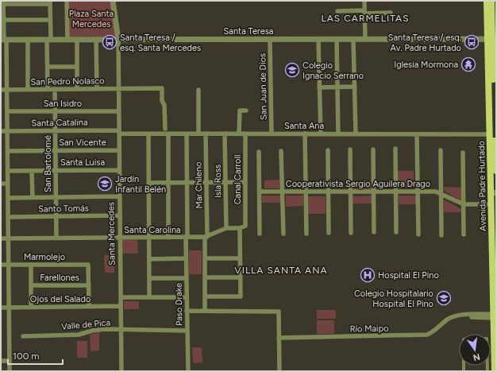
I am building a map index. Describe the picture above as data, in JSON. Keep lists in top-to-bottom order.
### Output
{
  "streets": {
    "main road": ["Avenida Padre Hurtado"],
    "street": [
      "Santa Teresa",
      "San Pedro Nolasco",
      "San Juan de Dios",
      "San Isidro",
      "Santa Catalina",
      "Santa Ana",
      "San Vicente",
      "Santa Luisa",
      "San Bartolomé",
      "Canal Carroll",
      "Isla Ross",
      "Cooperativista Sergio Aguilera Drago",
      "Mar Chileno",
      "Santo Tomás",
      "Santa Carolina",
      "Santa Mercedes",
      "Marmolejo",
      "Farellones",
      "Ojos del Salado",
      "Paso Drake",
      "Valle de Pica",
      "Río Maipo"
    ]
  },
  "crossings": [
    ["Santa Teresa", "San Juan de Dios"],
    ["Santa Teresa", "Avenida Padre Hurtado"],
    ["Santa Teresa", "Santa Mercedes"],
    ["San Pedro Nolasco", "San Bartolomé"],
    ["San Pedro Nolasco", "Santa Mercedes"],
    ["San Juan de Dios", "Santa Ana"],
    ["San Isidro", "San Bartolomé"],
    ["San Isidro", "Santa Mercedes"],
    ["Santa Catalina", "Santa Ana"],
    ["Santa Catalina", "San Bartolomé"],
    ["Santa Catalina", "Santa Mercedes"],
    ["Santa Ana", "Canal Carroll"],
    ["Santa Ana", "Isla Ross"],
    ["Santa Ana", "Mar Chileno"],
    ["Santa Ana", "Avenida Padre Hurtado"],
    ["Santa Ana", "Santa Mercedes"],
    ["Santa Ana", "Paso Drake"],
    ["San Vicente", "San Bartolomé"],
    ["San Vicente", "Santa Mercedes"],
    ["Santa Luisa", "San Bartolomé"],
    ["Santa Luisa", "Santa Mercedes"],
    ["San Bartolomé", "Santo Tomás"],
    ["San Bartolomé", "Santa Carolina"],
    ["Canal Carroll", "Santa Carolina"],
    ["Isla Ross", "Santa Carolina"],
    ["Cooperativista Sergio Aguilera Drago", "Avenida Padre Hurtado"],
    ["Mar Chileno", "Santa Carolina"],
    ["Avenida Padre Hurtado", "Río Maipo"],
    ["Santo Tomás", "Santa Mercedes"],
    ["Santa Carolina", "Santa Mercedes"],
    ["Santa Carolina", "Paso Drake"],
    ["Santa Mercedes", "Ojos del Salado"],
    ["Santa Mercedes", "Valle de Pica"],
    ["Marmolejo", "Farellones"],
    ["Paso Drake", "Valle de Pica"]
  ],
  "districts": ["LAS CARMELITAS", "VILLA SANTA ANA"],
  "parks": ["Plaza Santa Mercedes"],
  "places": {
    "bus stop": ["Santa Teresa / esq. Santa Mercedes", "Santa Teresa / esq. Av. Padre Hurtado"],
    "temple": ["Iglesia Mormona"],
    "school or university": ["Colegio Ignacio Serrano", "Jardín Infantil Belén", "Colegio Hospitalario Hospital El Pino"],
    "hospital": ["Hospital El Pino"]
  },
  "scale_bar": "100 m",
  "north": "bottom"
}
